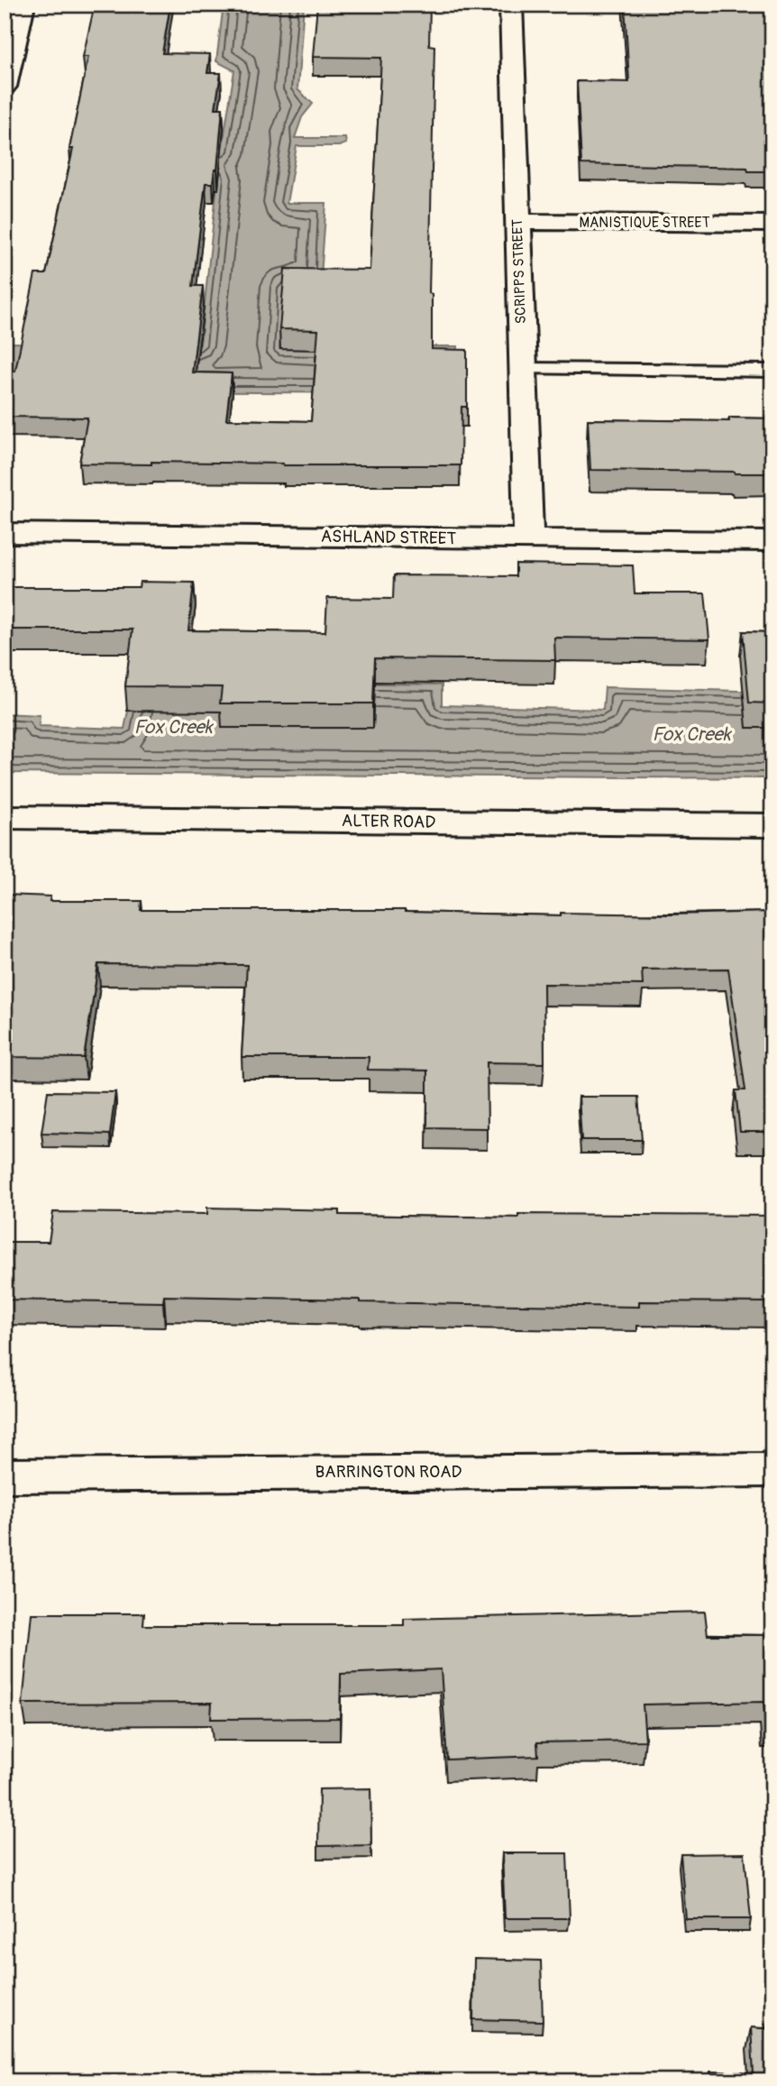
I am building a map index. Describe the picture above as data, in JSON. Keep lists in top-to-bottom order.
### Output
{
  "streets": {
    "street": [
      "MANISTIQUE STREET",
      "SCRIPPS STREET",
      "ASHLAND STREET",
      "ALTER ROAD",
      "BARRINGTON ROAD"
    ]
  },
  "crossings": [
    ["MANISTIQUE STREET", "SCRIPPS STREET"],
    ["SCRIPPS STREET", "ASHLAND STREET"]
  ],
  "water": ["Fox Creek"]
}
